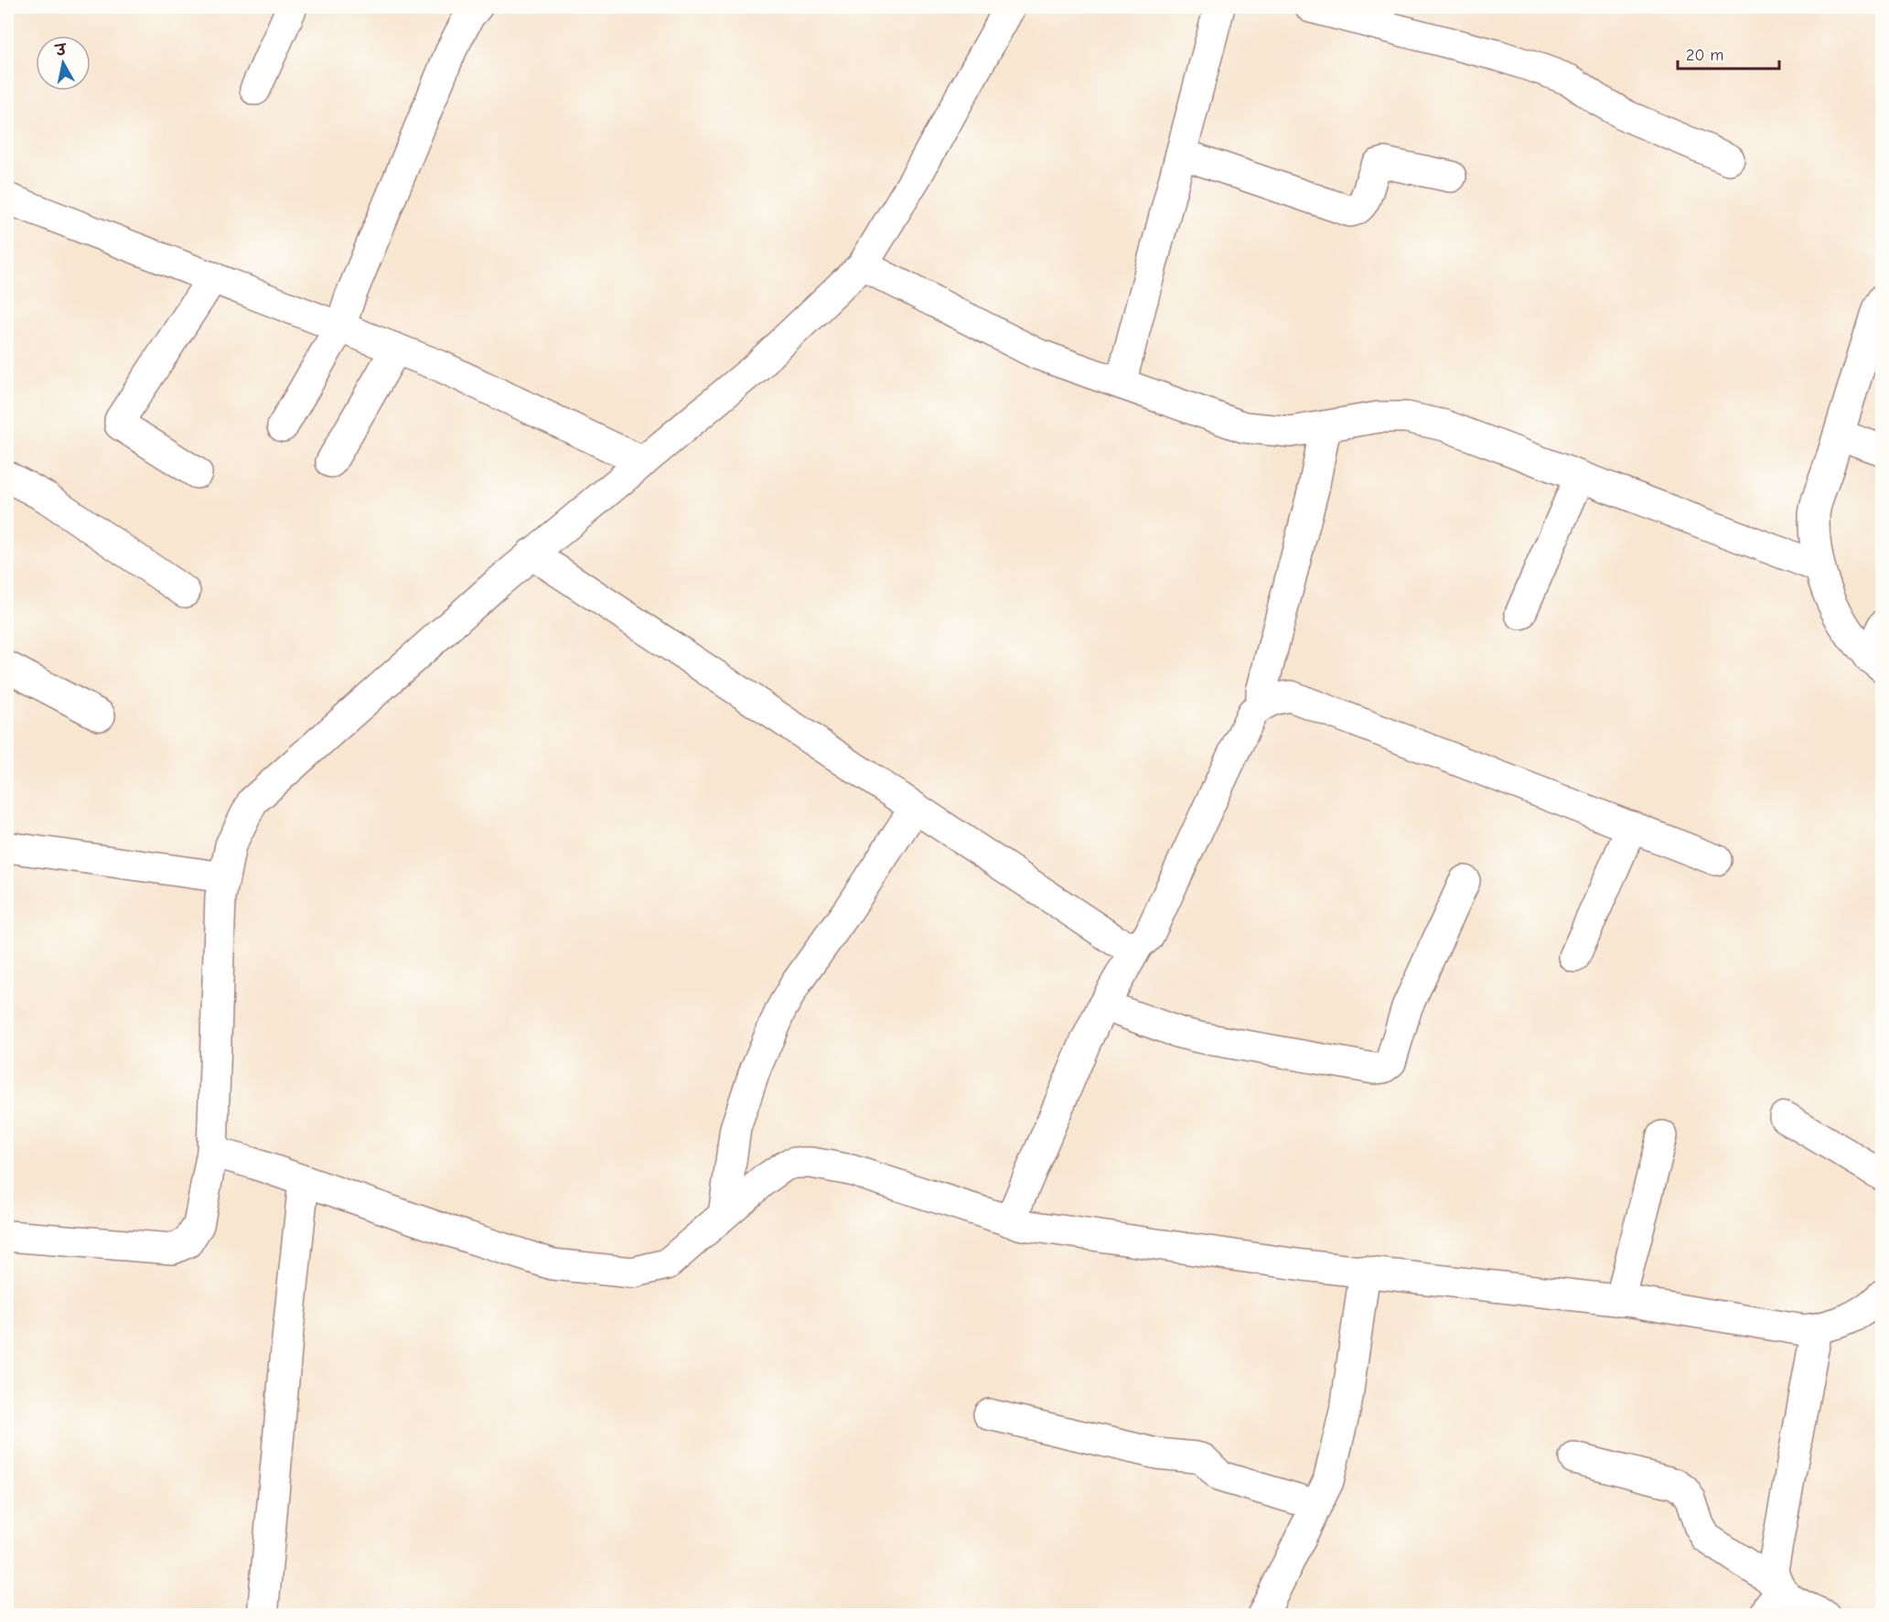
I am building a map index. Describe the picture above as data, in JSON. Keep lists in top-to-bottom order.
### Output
{
  "scale_bar": "20 m",
  "north": "top"
}
